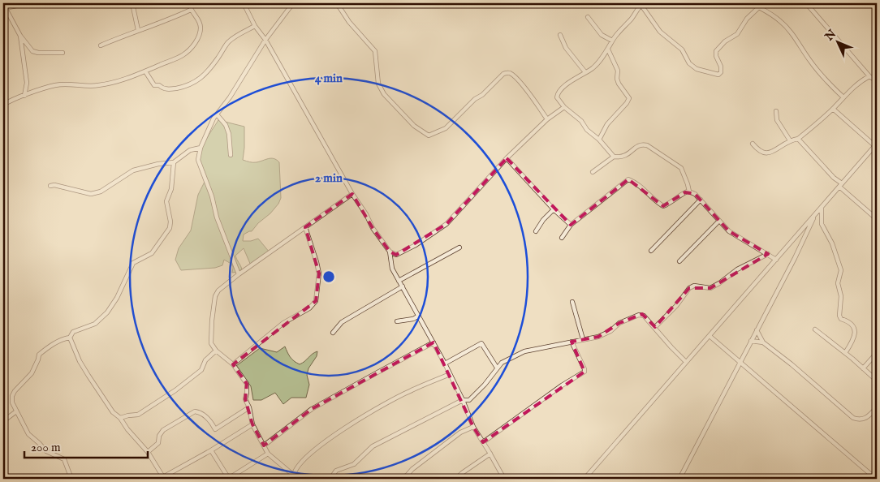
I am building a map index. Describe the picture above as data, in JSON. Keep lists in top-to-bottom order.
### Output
{
  "scale_bar": "200 m",
  "north": "top left",
  "rings": ["4 min", "2 min"]
}
